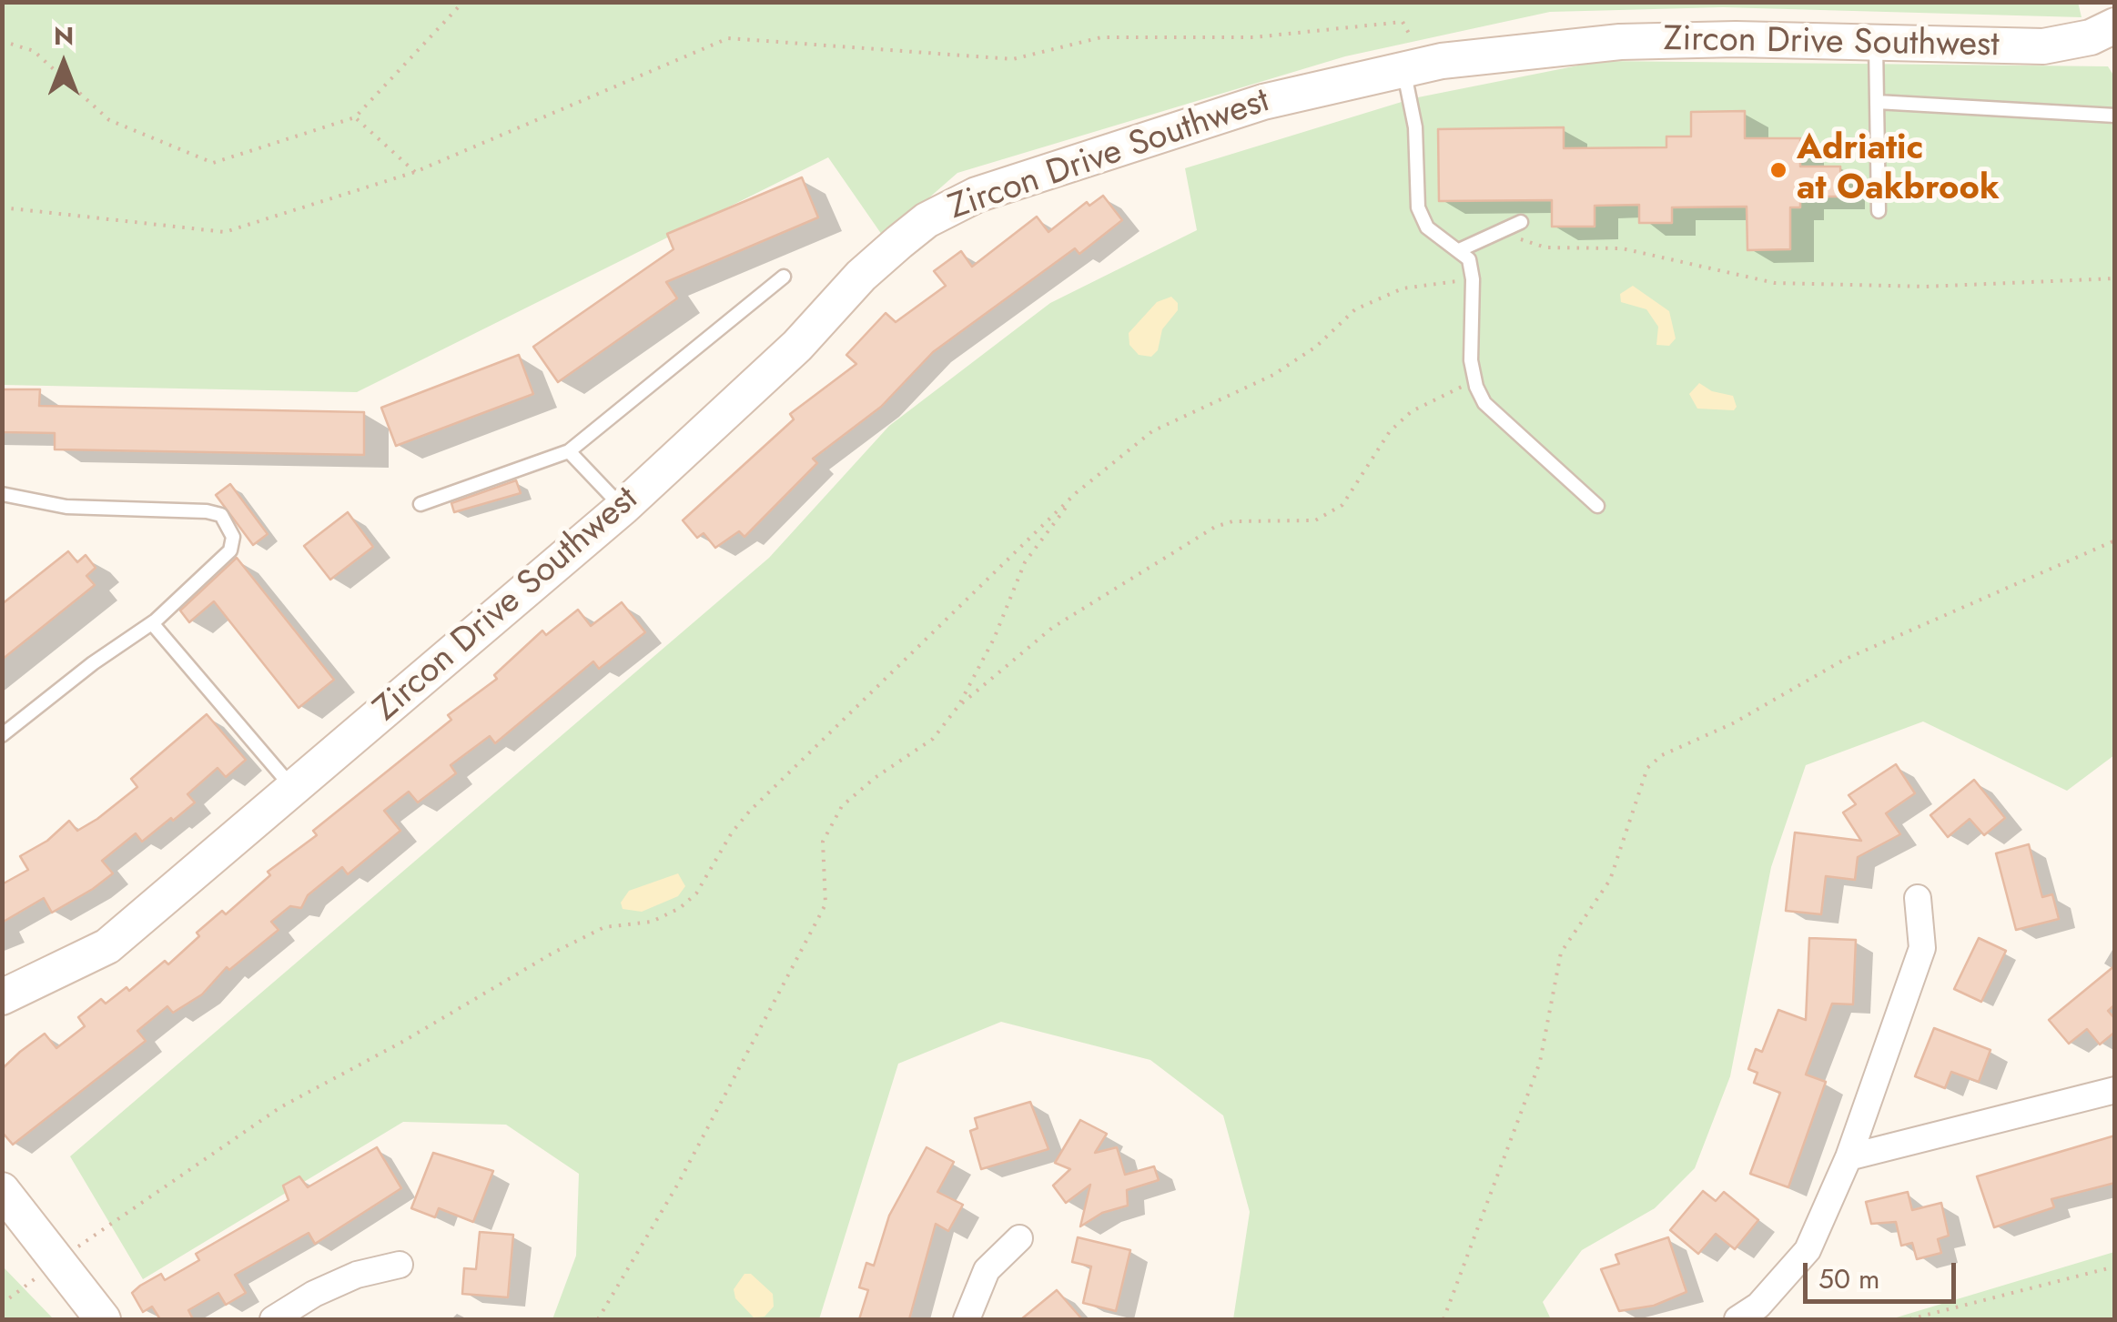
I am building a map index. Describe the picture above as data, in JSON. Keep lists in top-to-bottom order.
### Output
{
  "streets": {
    "street": ["Zircon Drive Southwest"]
  },
  "places": ["Adriatic at Oakbrook"],
  "scale_bar": "50 m",
  "north": "top"
}
